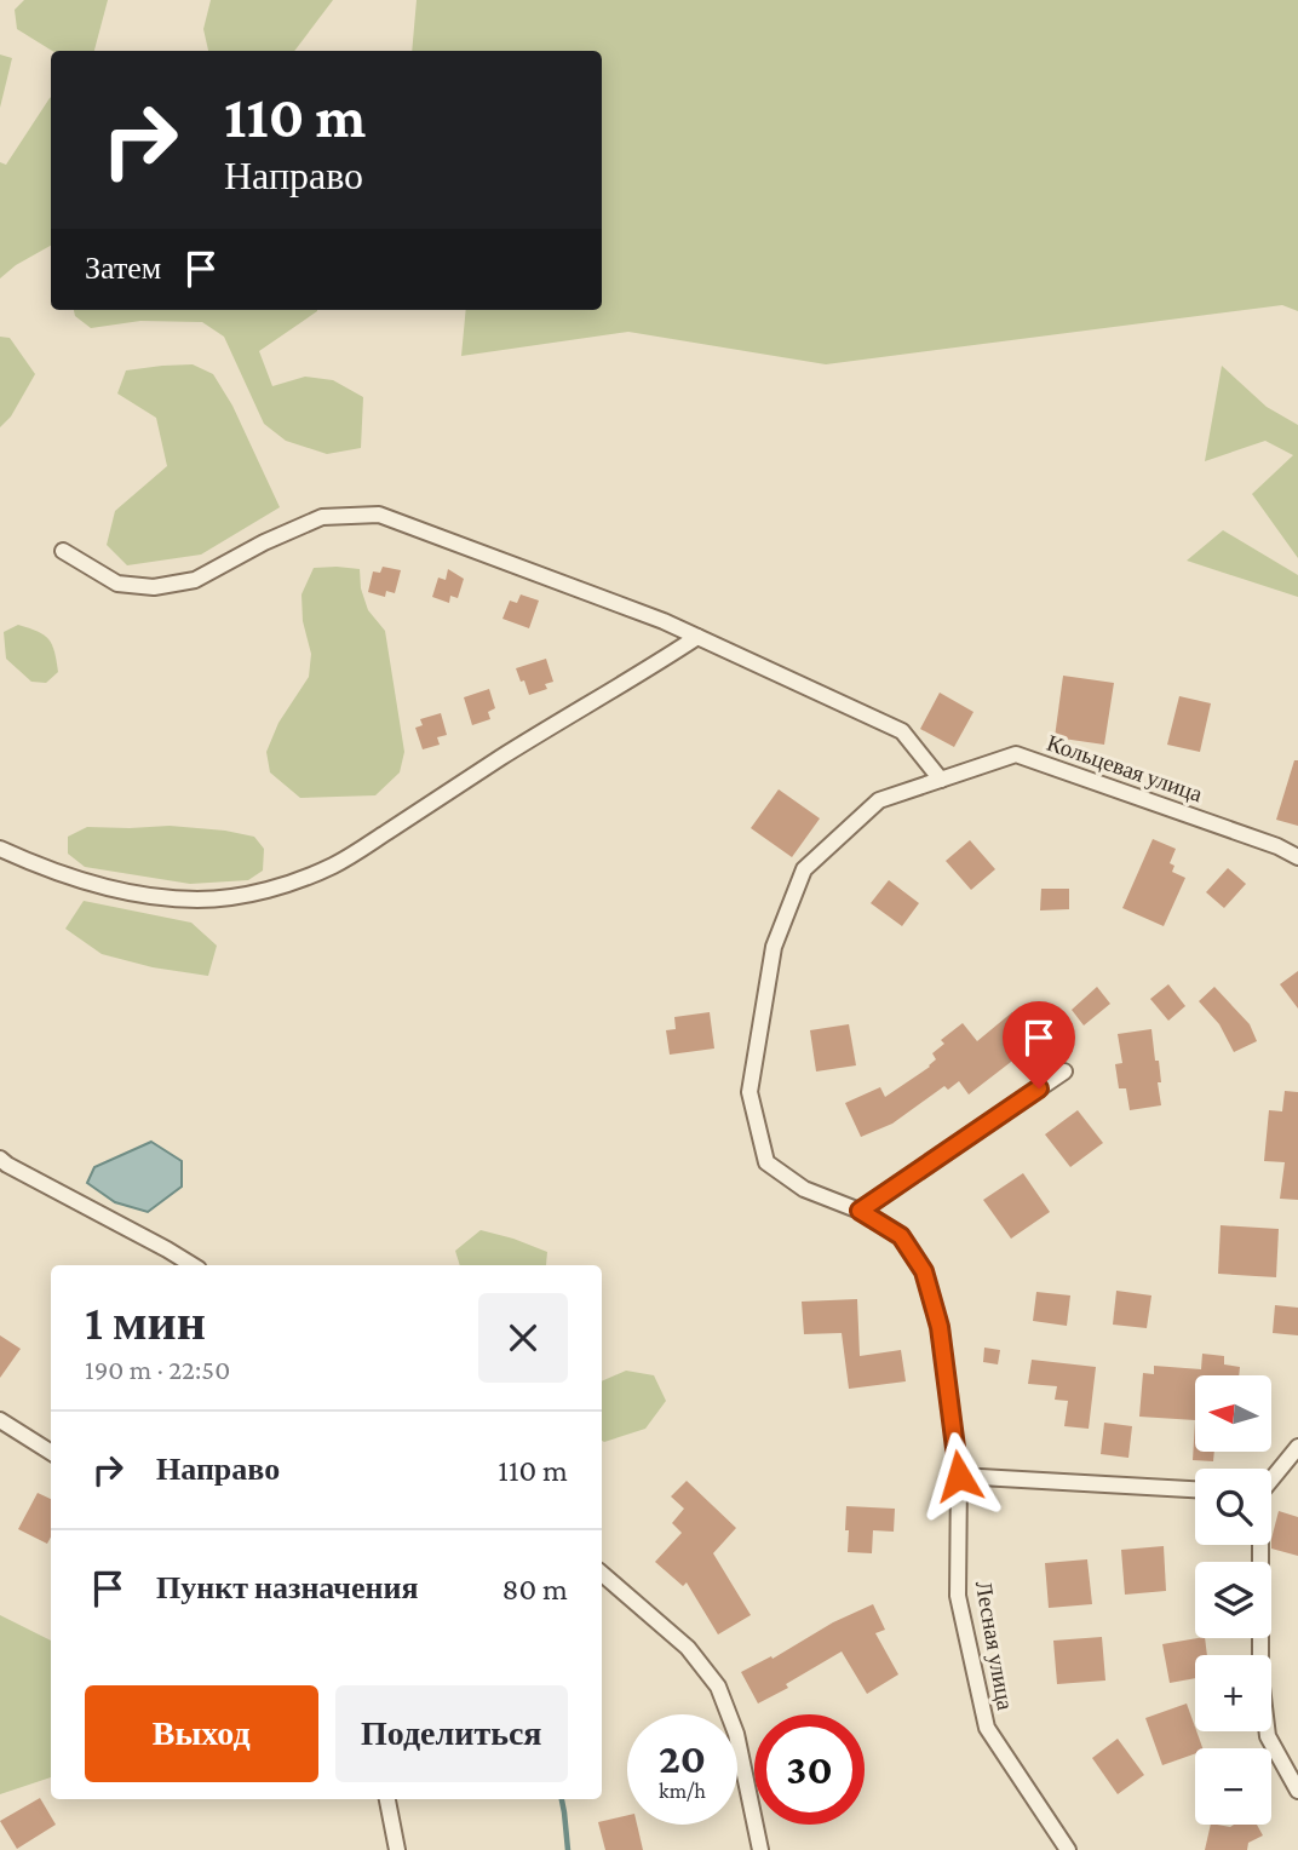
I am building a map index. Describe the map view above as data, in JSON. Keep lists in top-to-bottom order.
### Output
{
  "streets": {
    "street": ["Кольцевая улица", "Лесная улица"]
  },
  "crossings": [
    ["Кольцевая улица", "Лесная улица"]
  ],
  "north": "left",
  "page": {
    "turn": ["110 m", "Направо"],
    "then": "Затем",
    "heading": ["1 мин", "190 m · 22:50"],
    "map_buttons": ["+", "−"],
    "list": [
      {
        "name": "Направо",
        "value": "110 m"
      },
      {
        "name": "Пункт назначения",
        "value": "80 m"
      }
    ],
    "buttons": ["Выход", "Поделиться"],
    "speed": "20 km/h",
    "limit": "30"
  }
}
